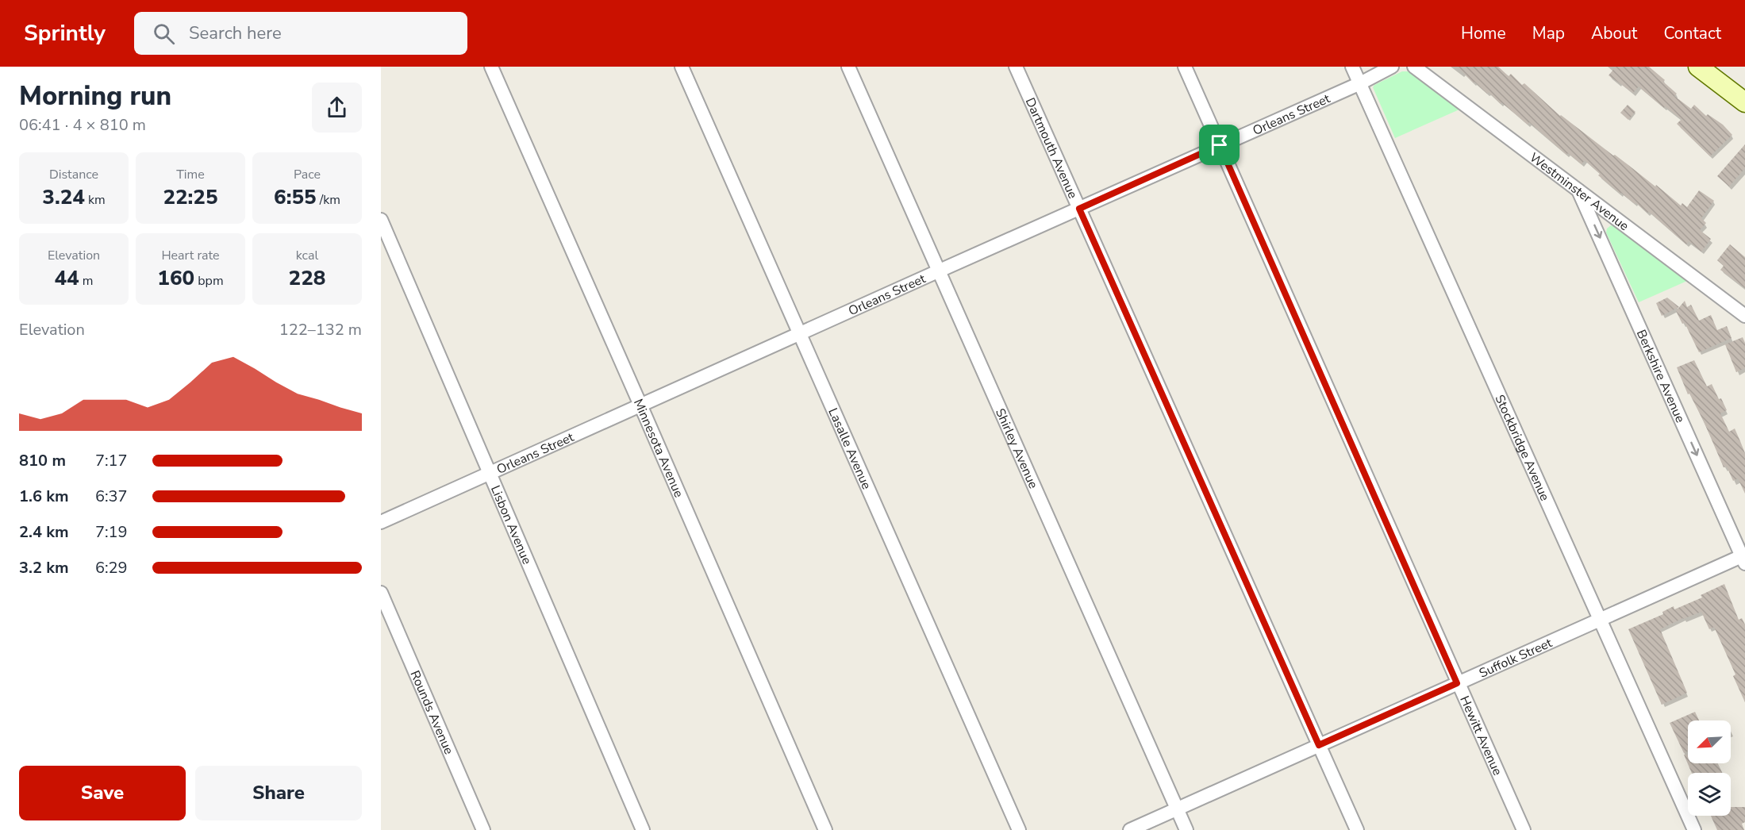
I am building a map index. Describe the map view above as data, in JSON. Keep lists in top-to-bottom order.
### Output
{
  "streets": {
    "street": [
      "Orleans Street",
      "Dartmouth Avenue",
      "Westminster Avenue",
      "Berkshire Avenue",
      "Minnesota Avenue",
      "Lasalle Avenue",
      "Shirley Avenue",
      "Stockbridge Avenue",
      "Lisbon Avenue",
      "Suffolk Street",
      "Rounds Avenue",
      "Hewitt Avenue"
    ]
  },
  "crossings": [
    ["Orleans Street", "Dartmouth Avenue"],
    ["Orleans Street", "Minnesota Avenue"],
    ["Orleans Street", "Lasalle Avenue"],
    ["Orleans Street", "Shirley Avenue"],
    ["Orleans Street", "Stockbridge Avenue"],
    ["Orleans Street", "Lisbon Avenue"],
    ["Orleans Street", "Hewitt Avenue"],
    ["Dartmouth Avenue", "Suffolk Street"],
    ["Westminster Avenue", "Berkshire Avenue"],
    ["Berkshire Avenue", "Suffolk Street"],
    ["Shirley Avenue", "Suffolk Street"],
    ["Stockbridge Avenue", "Suffolk Street"],
    ["Suffolk Street", "Hewitt Avenue"]
  ],
  "one_way": ["Berkshire Avenue"],
  "north": "bottom left",
  "page": {
    "header": "Sprintly",
    "search": "Search here",
    "nav": [
      "Home",
      "Map",
      "About",
      "Contact"
    ],
    "heading": ["Morning run", "06:41 · 4 × 810 m"],
    "stats": [
      ["Distance", "3.24 km"],
      ["Time", "22:25"],
      ["Pace", "6:55 /km"],
      ["Elevation", "44 m"],
      ["Heart rate", "160 bpm"],
      ["kcal", "228"]
    ],
    "chart": ["Elevation", "122–132 m"],
    "list": [
      {
        "name": "810 m",
        "note": "7:17"
      },
      {
        "name": "1.6 km",
        "note": "6:37"
      },
      {
        "name": "2.4 km",
        "note": "7:19"
      },
      {
        "name": "3.2 km",
        "note": "6:29"
      }
    ],
    "buttons": ["Save", "Share"]
  }
}
